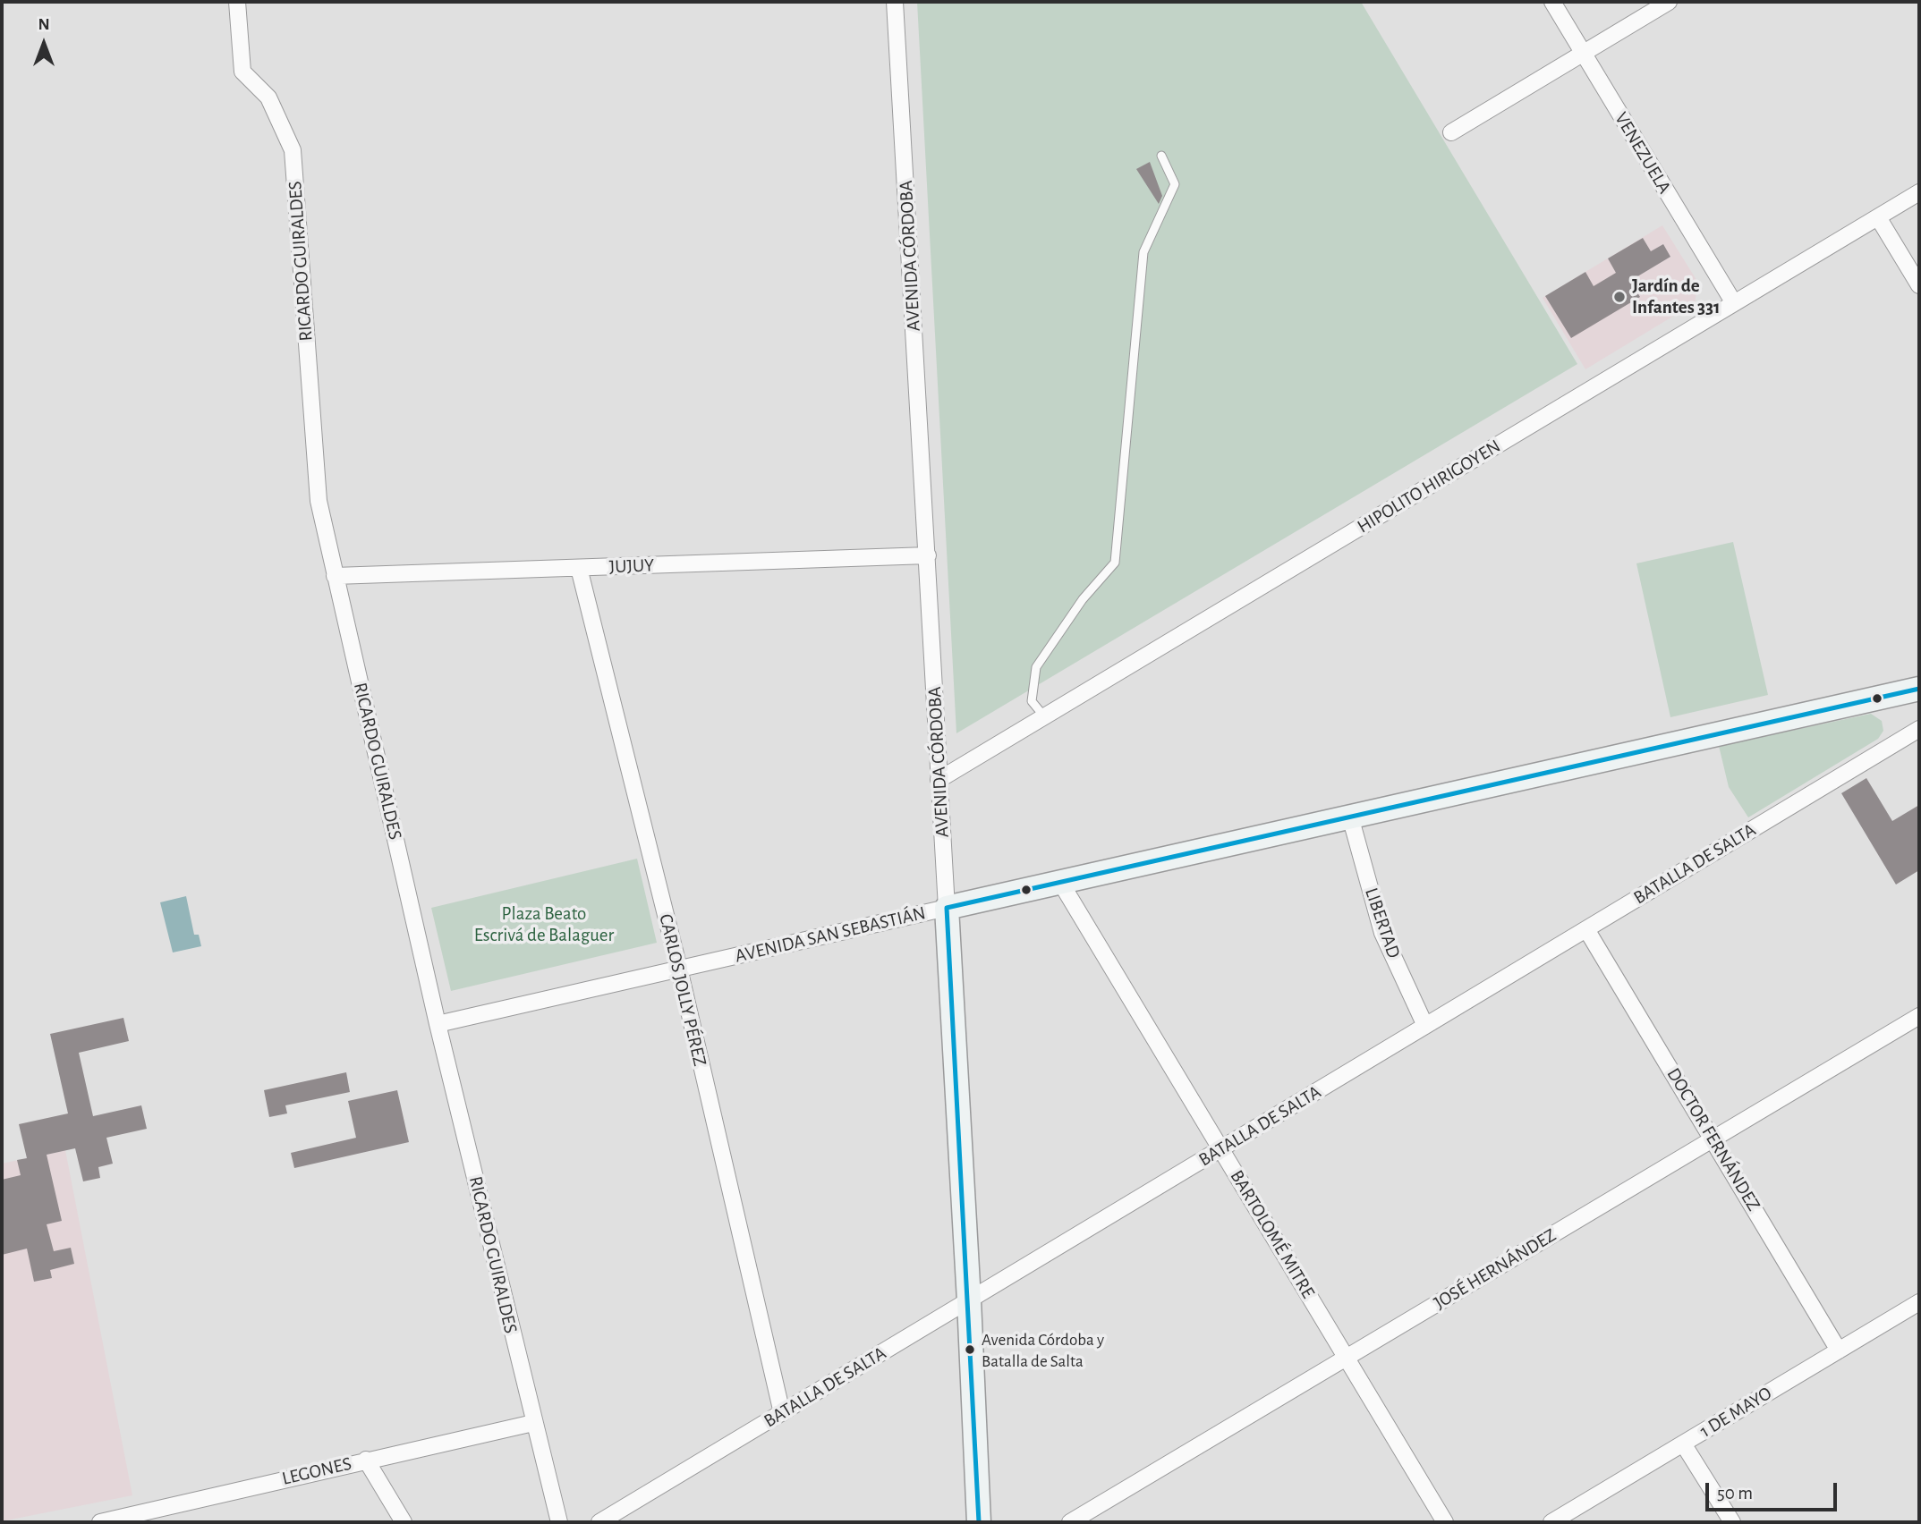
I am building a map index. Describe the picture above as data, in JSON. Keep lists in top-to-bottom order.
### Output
{
  "streets": {
    "street": [
      "VENEZUELA",
      "AVENIDA CÓRDOBA",
      "RICARDO GUIRALDES",
      "HIPOLITO HIRIGOYEN",
      "JUJUY",
      "BATALLA DE SALTA",
      "LIBERTAD",
      "AVENIDA SAN SEBASTIÁN",
      "CARLOS JOLLY PÉREZ",
      "DOCTOR FERNÁNDEZ",
      "BARTOLOMÉ MITRE",
      "JOSÉ HERNÁNDEZ",
      "1 DE MAYO",
      "LEGONES"
    ]
  },
  "crossings": [
    ["VENEZUELA", "HIPOLITO HIRIGOYEN"],
    ["AVENIDA CÓRDOBA", "HIPOLITO HIRIGOYEN"],
    ["AVENIDA CÓRDOBA", "JUJUY"],
    ["AVENIDA CÓRDOBA", "BATALLA DE SALTA"],
    ["AVENIDA CÓRDOBA", "AVENIDA SAN SEBASTIÁN"],
    ["RICARDO GUIRALDES", "JUJUY"],
    ["RICARDO GUIRALDES", "AVENIDA SAN SEBASTIÁN"],
    ["RICARDO GUIRALDES", "LEGONES"],
    ["JUJUY", "CARLOS JOLLY PÉREZ"],
    ["BATALLA DE SALTA", "LIBERTAD"],
    ["BATALLA DE SALTA", "CARLOS JOLLY PÉREZ"],
    ["BATALLA DE SALTA", "DOCTOR FERNÁNDEZ"],
    ["BATALLA DE SALTA", "BARTOLOMÉ MITRE"],
    ["LIBERTAD", "AVENIDA SAN SEBASTIÁN"],
    ["AVENIDA SAN SEBASTIÁN", "CARLOS JOLLY PÉREZ"],
    ["AVENIDA SAN SEBASTIÁN", "BARTOLOMÉ MITRE"],
    ["DOCTOR FERNÁNDEZ", "JOSÉ HERNÁNDEZ"],
    ["DOCTOR FERNÁNDEZ", "1 DE MAYO"],
    ["BARTOLOMÉ MITRE", "JOSÉ HERNÁNDEZ"]
  ],
  "parks": ["Plaza Beato Escrivá de Balaguer"],
  "places": ["Jardín de Infantes 331", "Avenida Córdoba y Batalla de Salta"],
  "scale_bar": "50 m",
  "north": "top"
}
